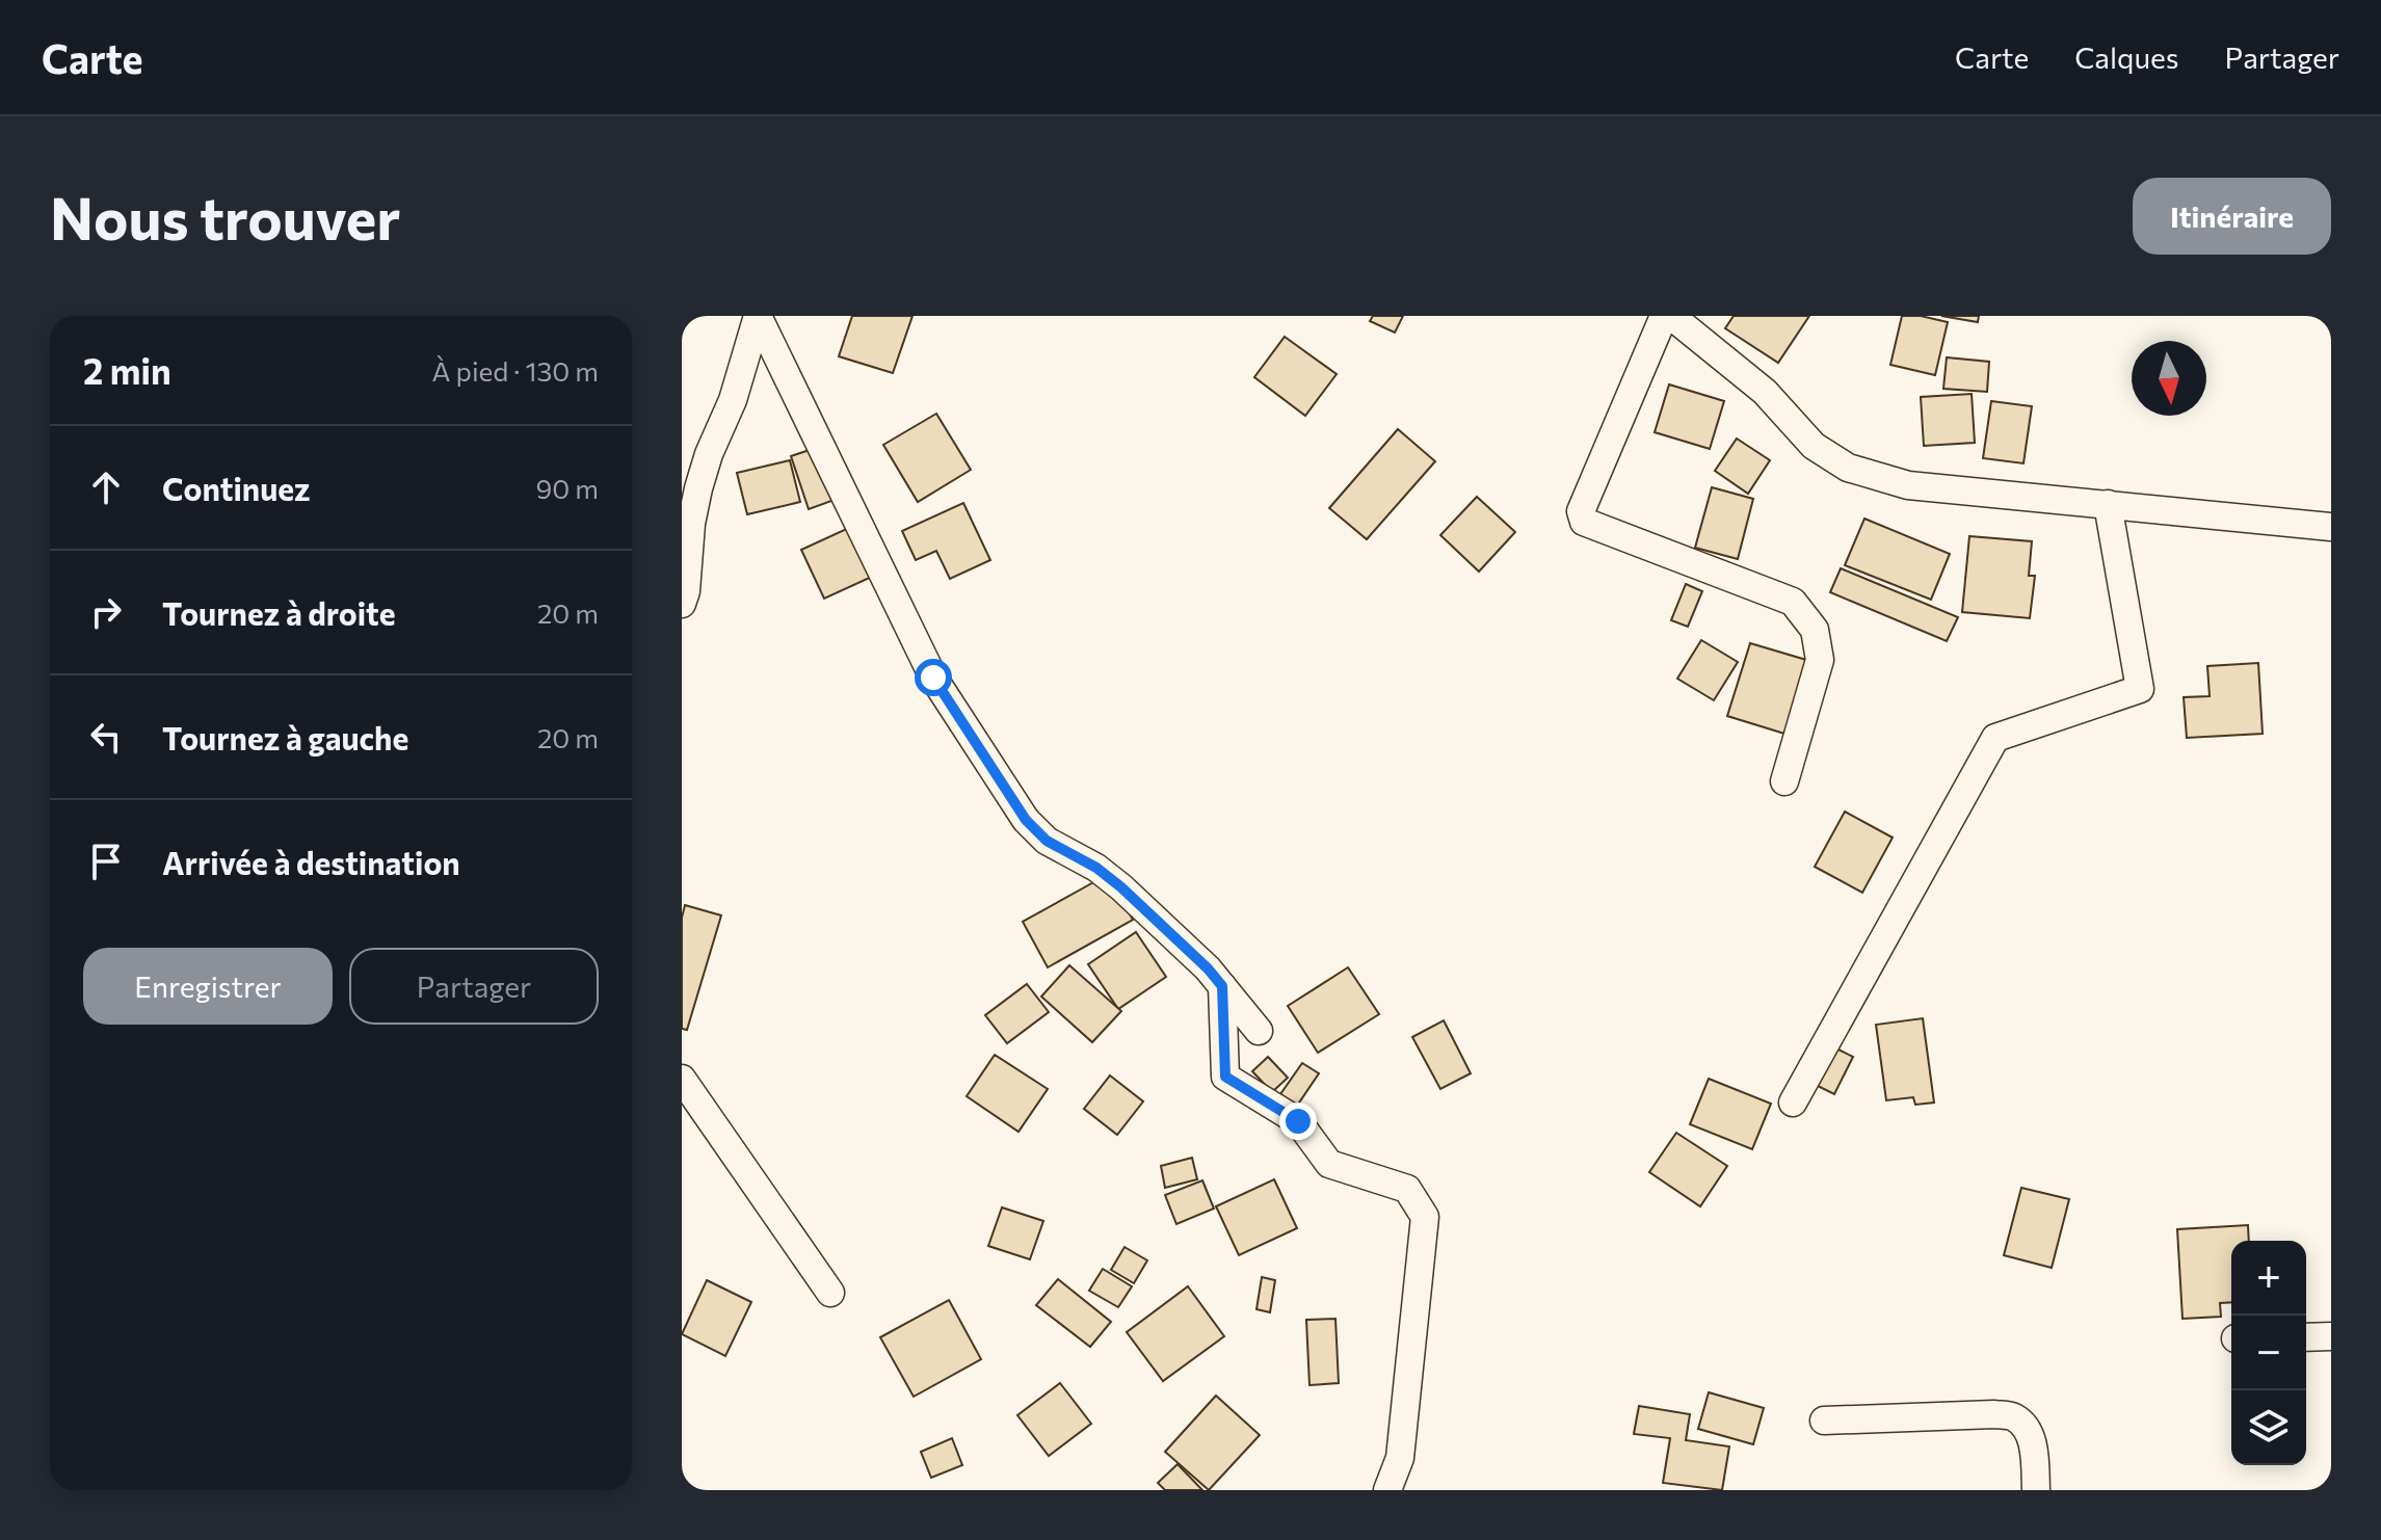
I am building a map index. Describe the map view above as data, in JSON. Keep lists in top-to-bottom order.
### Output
{
  "north": "bottom",
  "page": {
    "header": "Carte",
    "nav": ["Carte", "Calques", "Partager"],
    "buttons": [
      "Itinéraire",
      ["Enregistrer", "Partager"]
    ],
    "title": "Nous trouver",
    "heading": ["2 min", "À pied · 130 m"],
    "list": [
      ["Continuez", "90 m"],
      ["Tournez à droite", "20 m"],
      ["Tournez à gauche", "20 m"],
      "Arrivée à destination"
    ],
    "map_buttons": ["+", "−"]
  }
}
